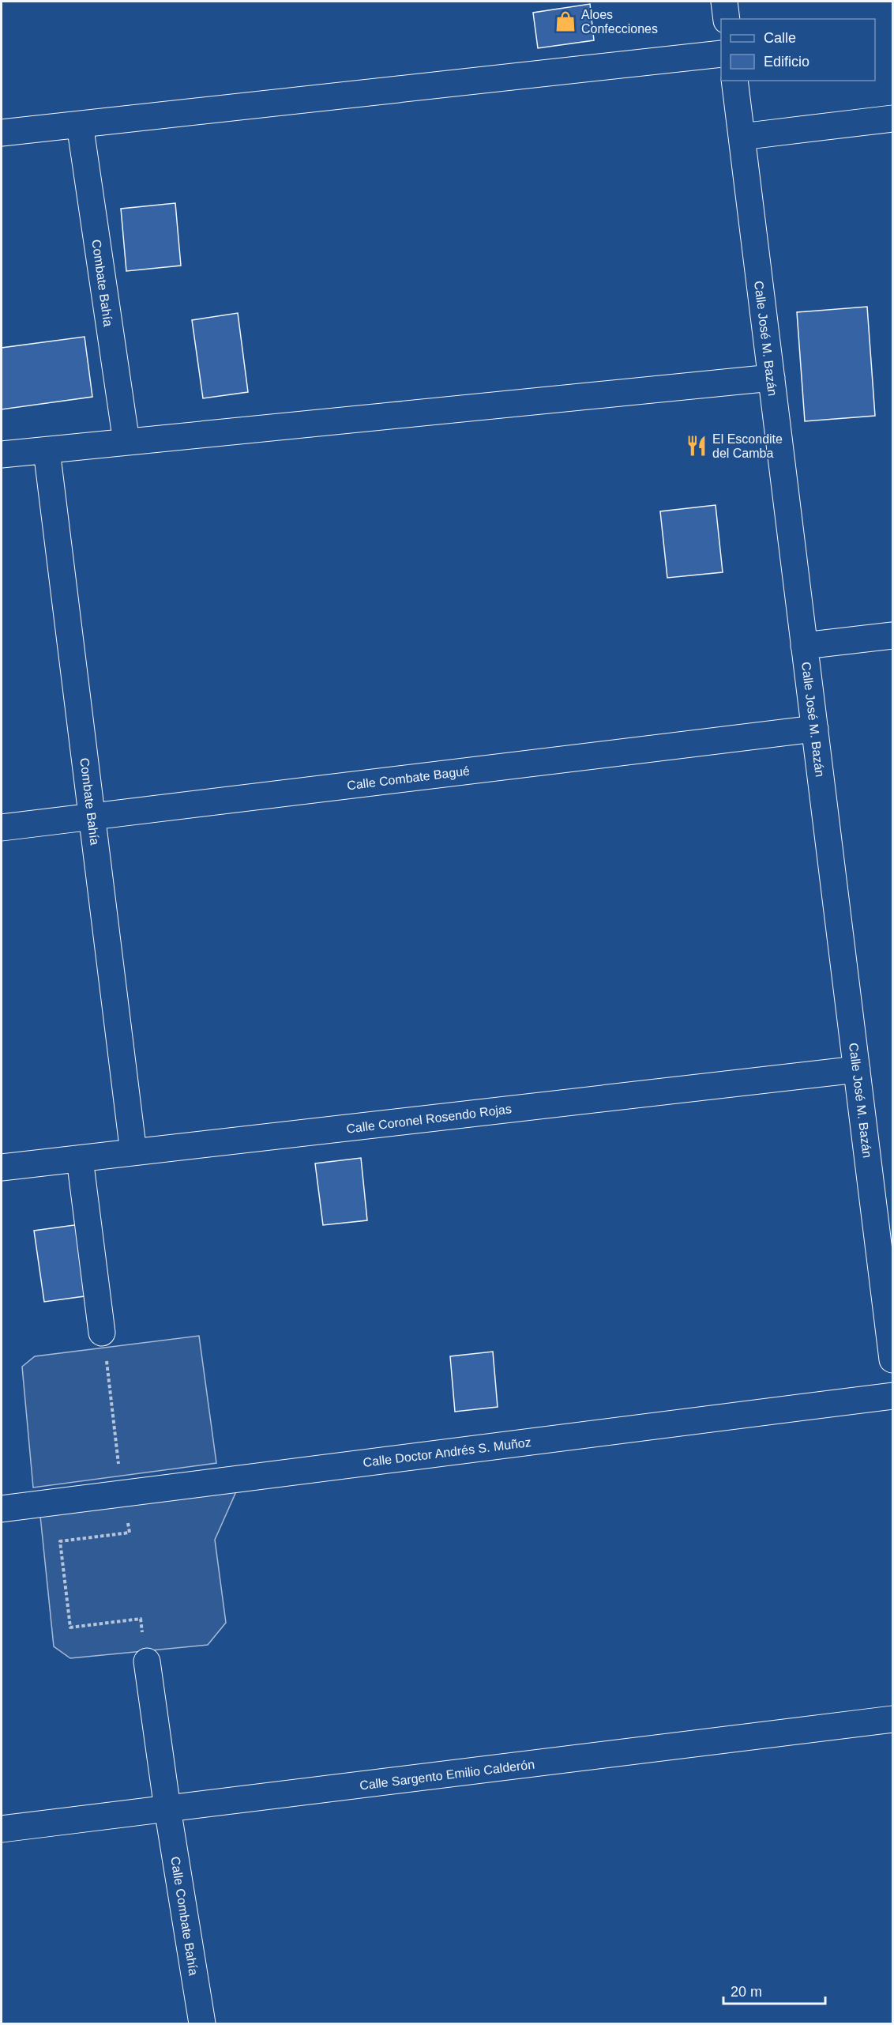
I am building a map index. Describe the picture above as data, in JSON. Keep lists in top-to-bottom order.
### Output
{
  "streets": {
    "street": [
      "Combate Bahía",
      "Calle José M. Bazán",
      "Calle Combate Bagué",
      "Calle Coronel Rosendo Rojas",
      "Calle Doctor Andrés S. Muñoz",
      "Calle Sargento Emilio Calderón",
      "Calle Combate Bahía"
    ]
  },
  "crossings": [
    ["Combate Bahía", "Calle Combate Bagué"],
    ["Combate Bahía", "Calle Coronel Rosendo Rojas"],
    ["Calle José M. Bazán", "Calle Combate Bagué"],
    ["Calle José M. Bazán", "Calle Coronel Rosendo Rojas"],
    ["Calle Sargento Emilio Calderón", "Calle Combate Bahía"]
  ],
  "places": {
    "shop": ["Aloes Confecciones"],
    "restaurant": ["El Escondite del Camba"]
  },
  "legend": ["Calle", "Edificio"],
  "scale_bar": "20 m"
}
